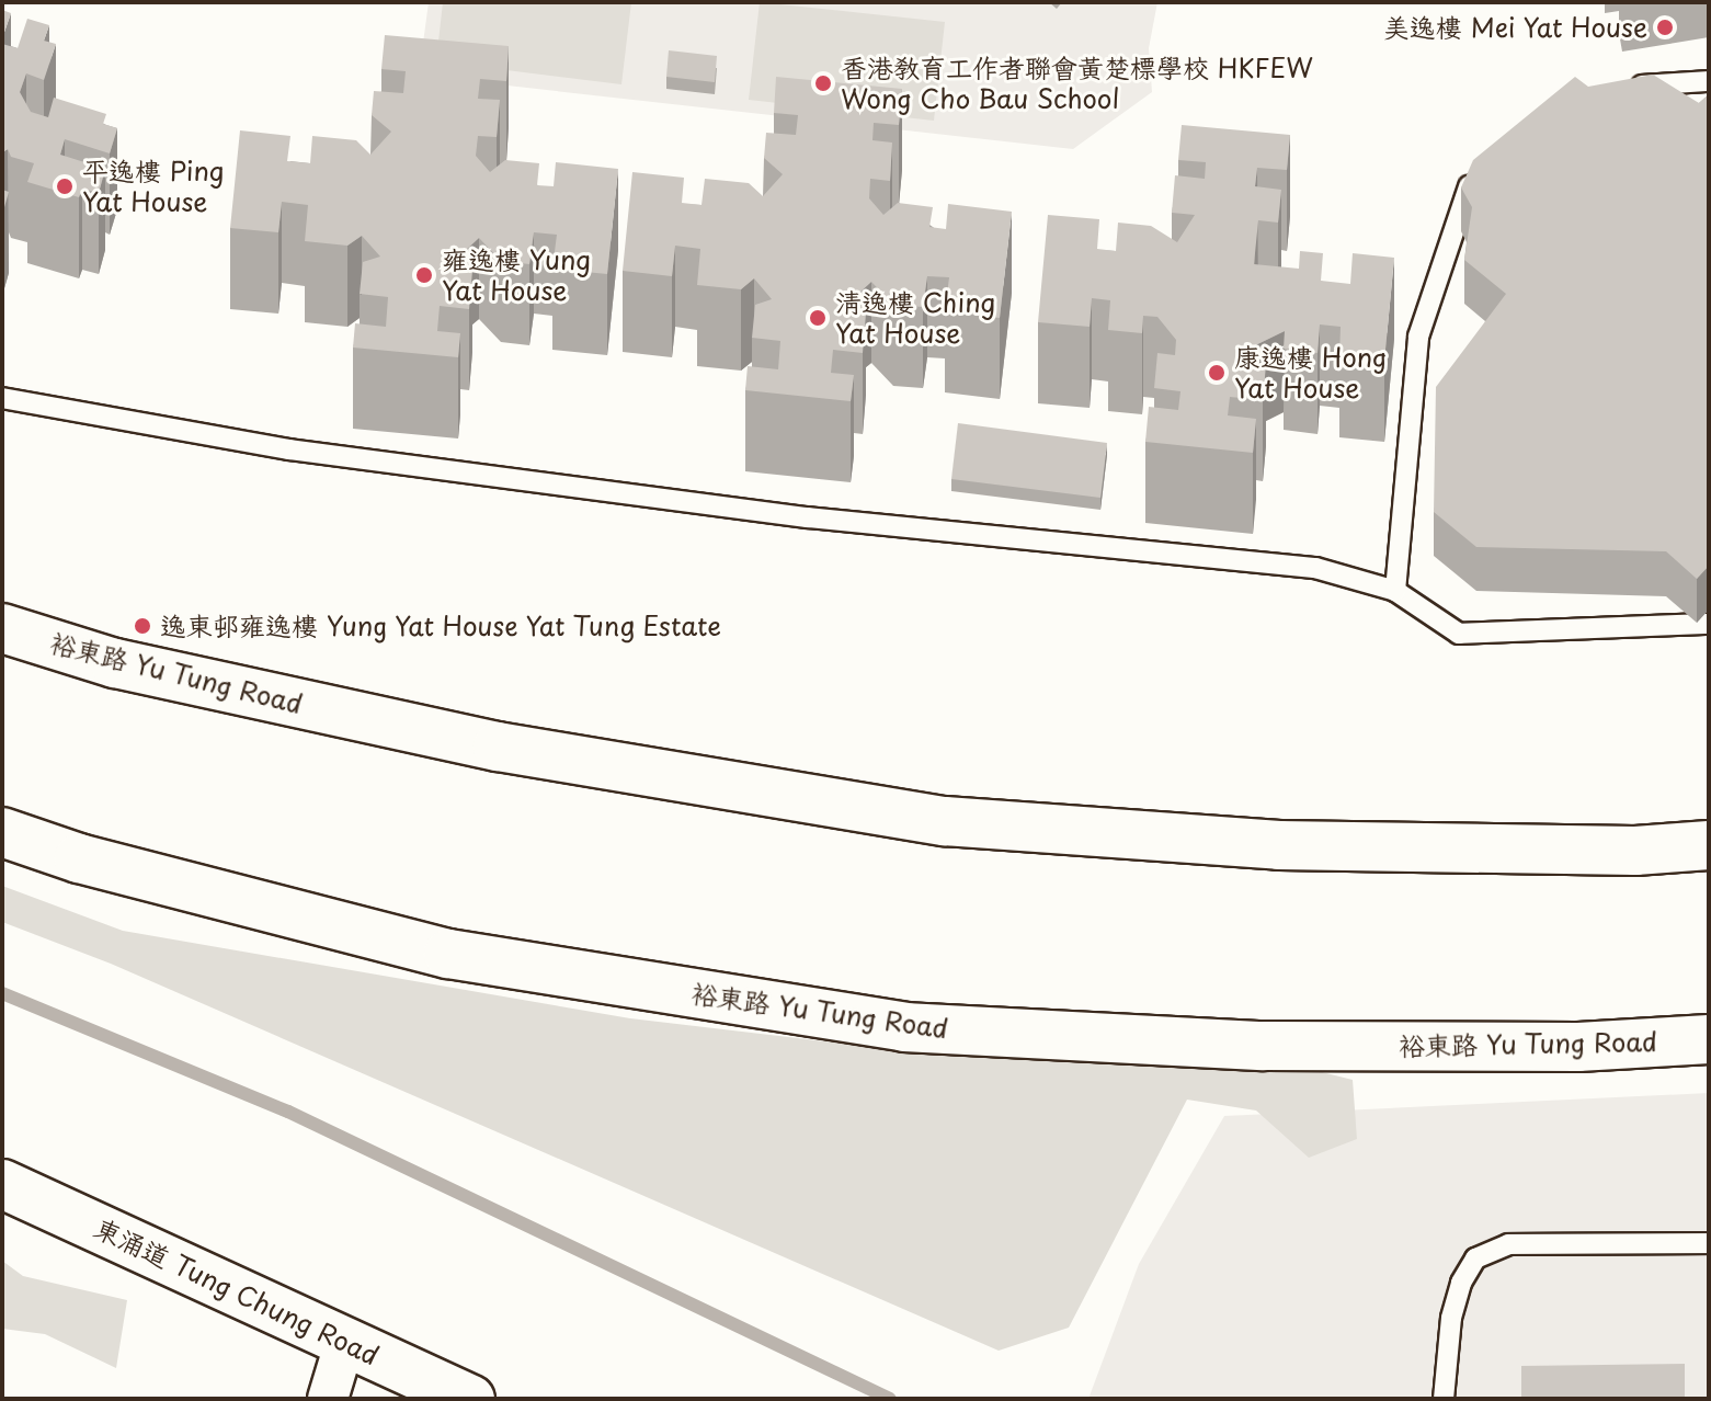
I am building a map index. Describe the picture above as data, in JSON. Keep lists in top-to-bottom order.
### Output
{
  "streets": {
    "main road": ["裕東路 Yu Tung Road", "東涌道 Tung Chung Road"]
  },
  "places": [
    "美逸樓 Mei Yat House",
    "香港教育工作者聯會黃楚標學校 HKFEW Wong Cho Bau School",
    "平逸樓 Ping Yat House",
    "雍逸樓 Yung Yat House",
    "清逸樓 Ching Yat House",
    "康逸樓 Hong Yat House",
    "逸東邨雍逸樓 Yung Yat House Yat Tung Estate"
  ]
}
